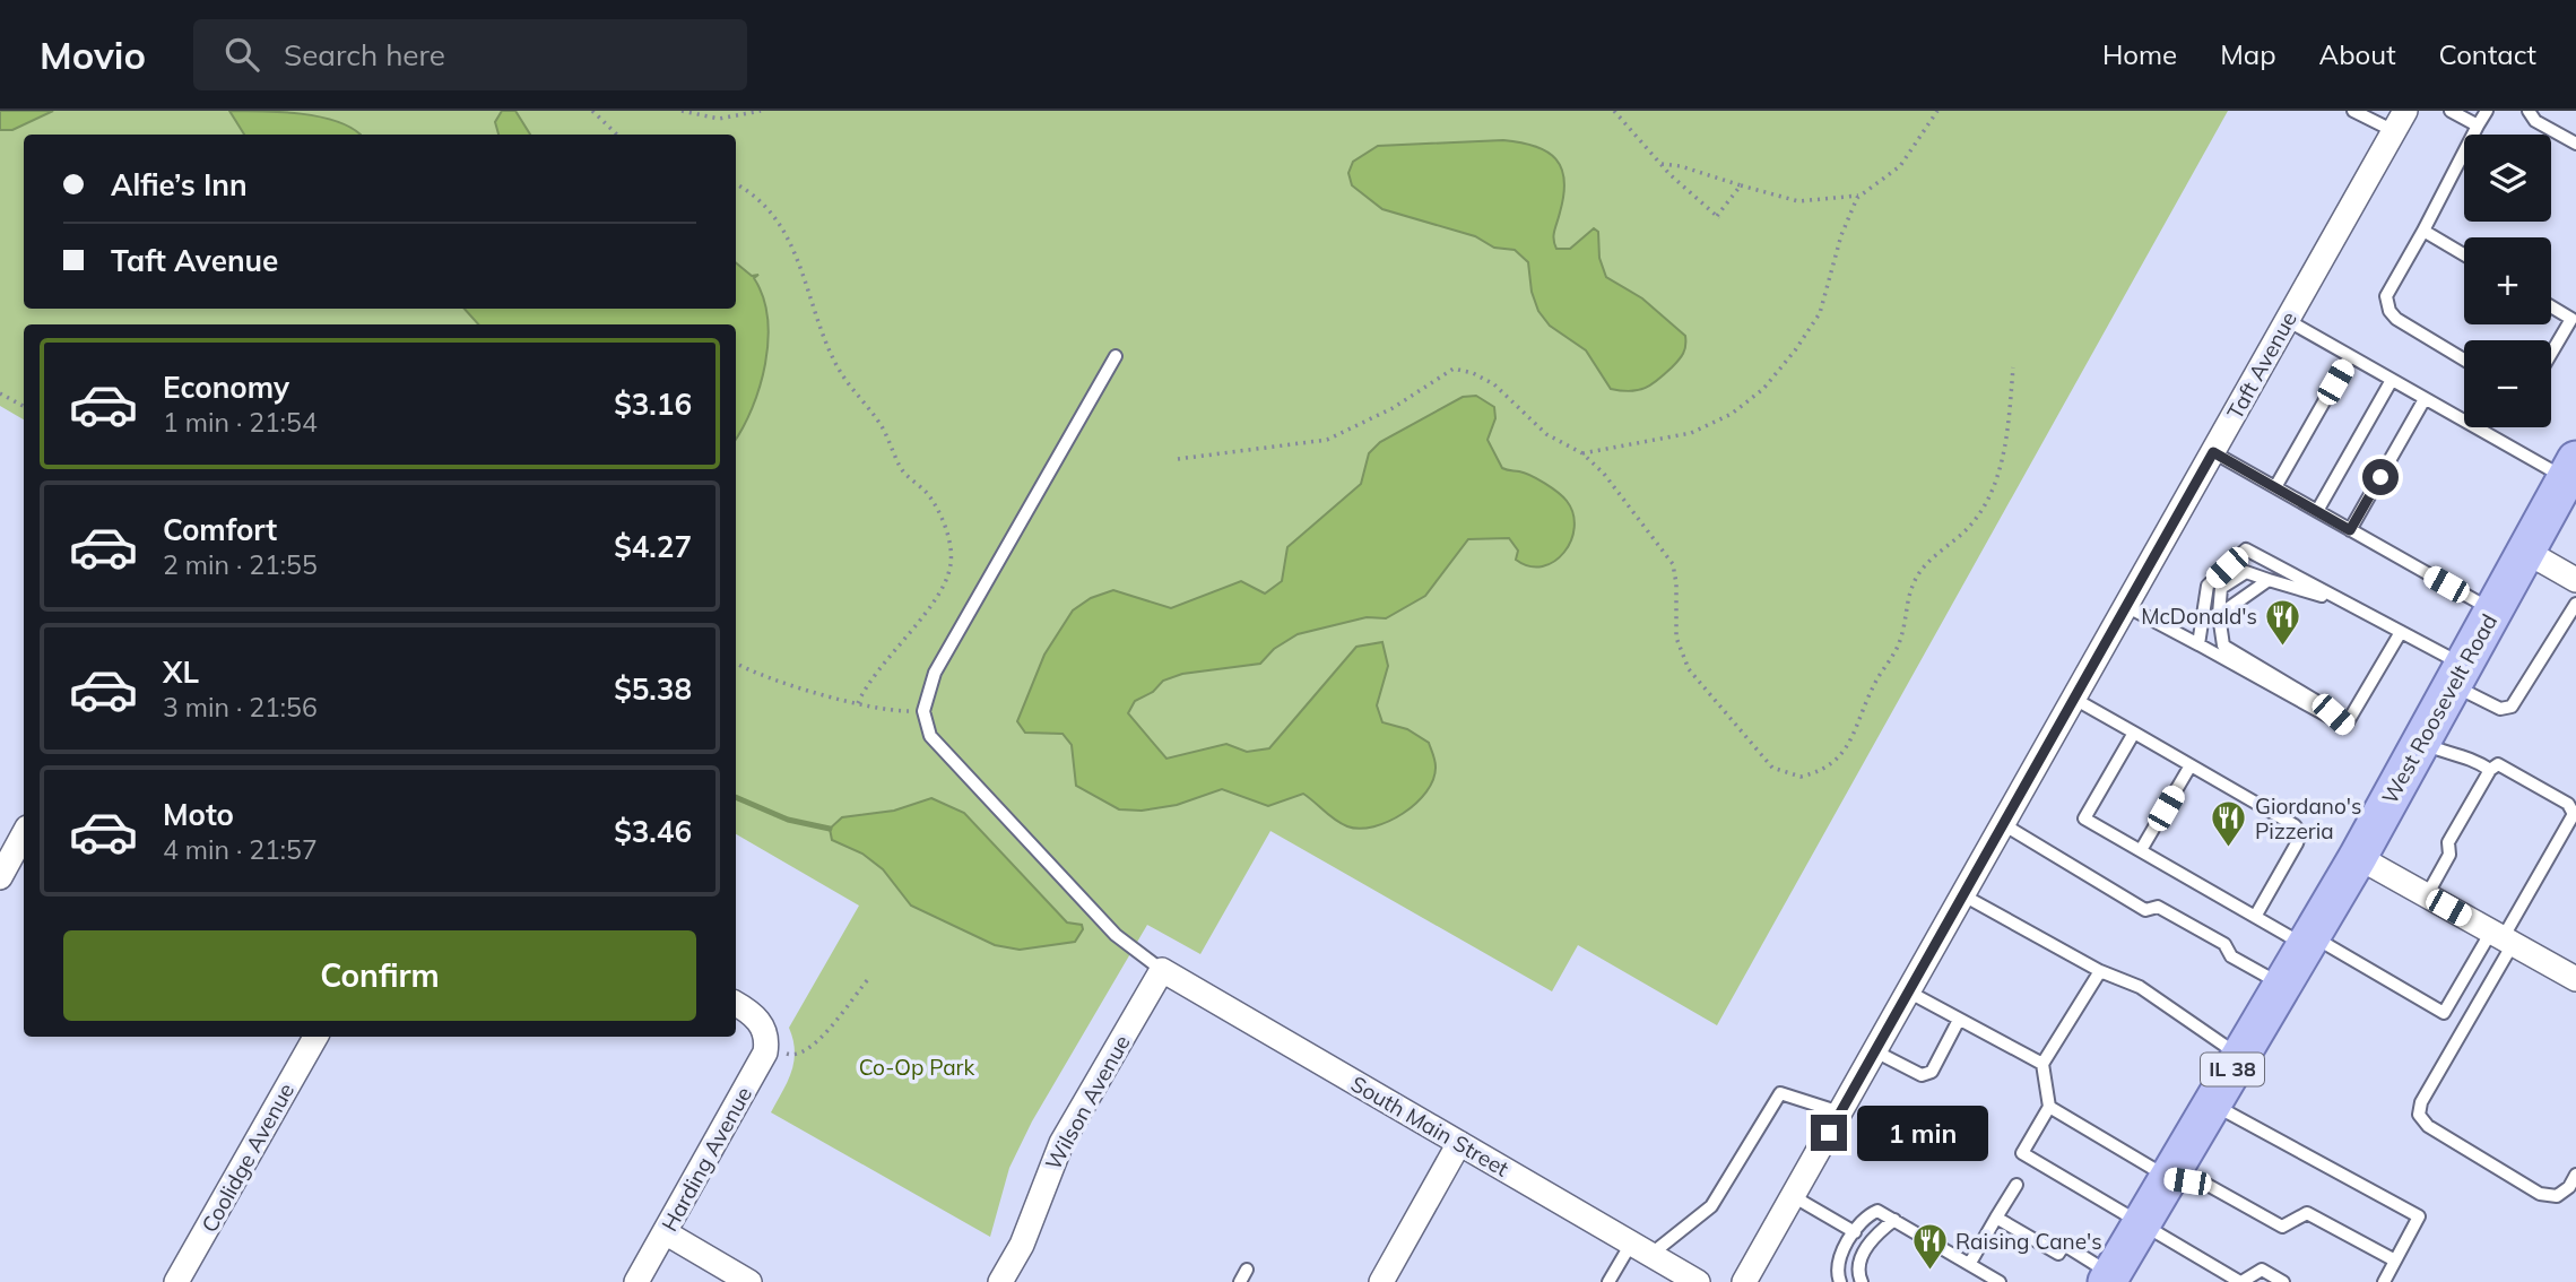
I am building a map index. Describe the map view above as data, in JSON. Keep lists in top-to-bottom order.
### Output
{
  "streets": {
    "main road": ["West Roosevelt Road", "IL 38"],
    "street": [
      "Taft Avenue",
      "Wilson Avenue",
      "South Main Street",
      "Coolidge Avenue",
      "Harding Avenue"
    ]
  },
  "crossings": [
    ["Wilson Avenue", "South Main Street"]
  ],
  "parks": ["Co-Op Park"],
  "places": {
    "restaurant": ["McDonald's", "Giordano's Pizzeria", "Raising Cane's"]
  },
  "page": {
    "header": "Movio",
    "search": "Search here",
    "nav": [
      "Home",
      "Map",
      "About",
      "Contact"
    ],
    "map_buttons": ["+", "−"],
    "banner": ["Alfie’s Inn", "Taft Avenue"],
    "list": [
      {
        "name": "Economy",
        "note": "1 min · 21:54",
        "value": "$3.16"
      },
      {
        "name": "Comfort",
        "note": "2 min · 21:55",
        "value": "$4.27"
      },
      {
        "name": "XL",
        "note": "3 min · 21:56",
        "value": "$5.38"
      },
      {
        "name": "Moto",
        "note": "4 min · 21:57",
        "value": "$3.46"
      }
    ],
    "buttons": "Confirm",
    "bubble": "1 min"
  }
}
